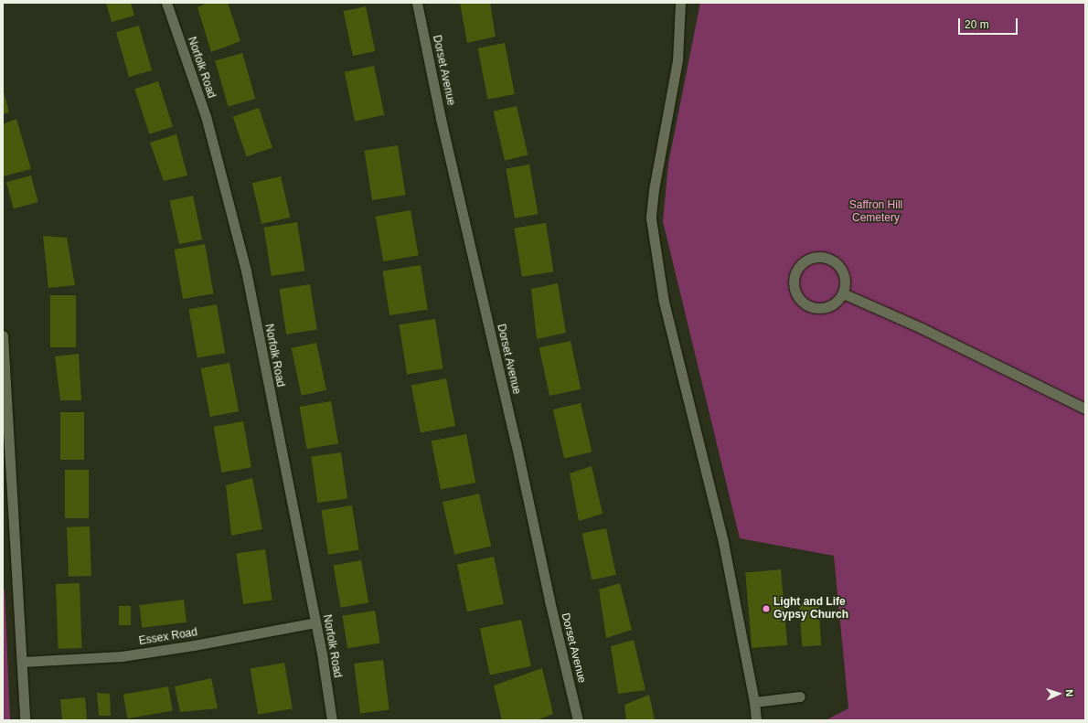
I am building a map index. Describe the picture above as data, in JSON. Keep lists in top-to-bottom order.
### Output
{
  "streets": {
    "street": ["Norfolk Road", "Dorset Avenue", "Essex Road"]
  },
  "crossings": [
    ["Norfolk Road", "Essex Road"]
  ],
  "parks": ["Saffron Hill Cemetery"],
  "places": ["Light and Life Gypsy Church"],
  "scale_bar": "20 m",
  "north": "right"
}
